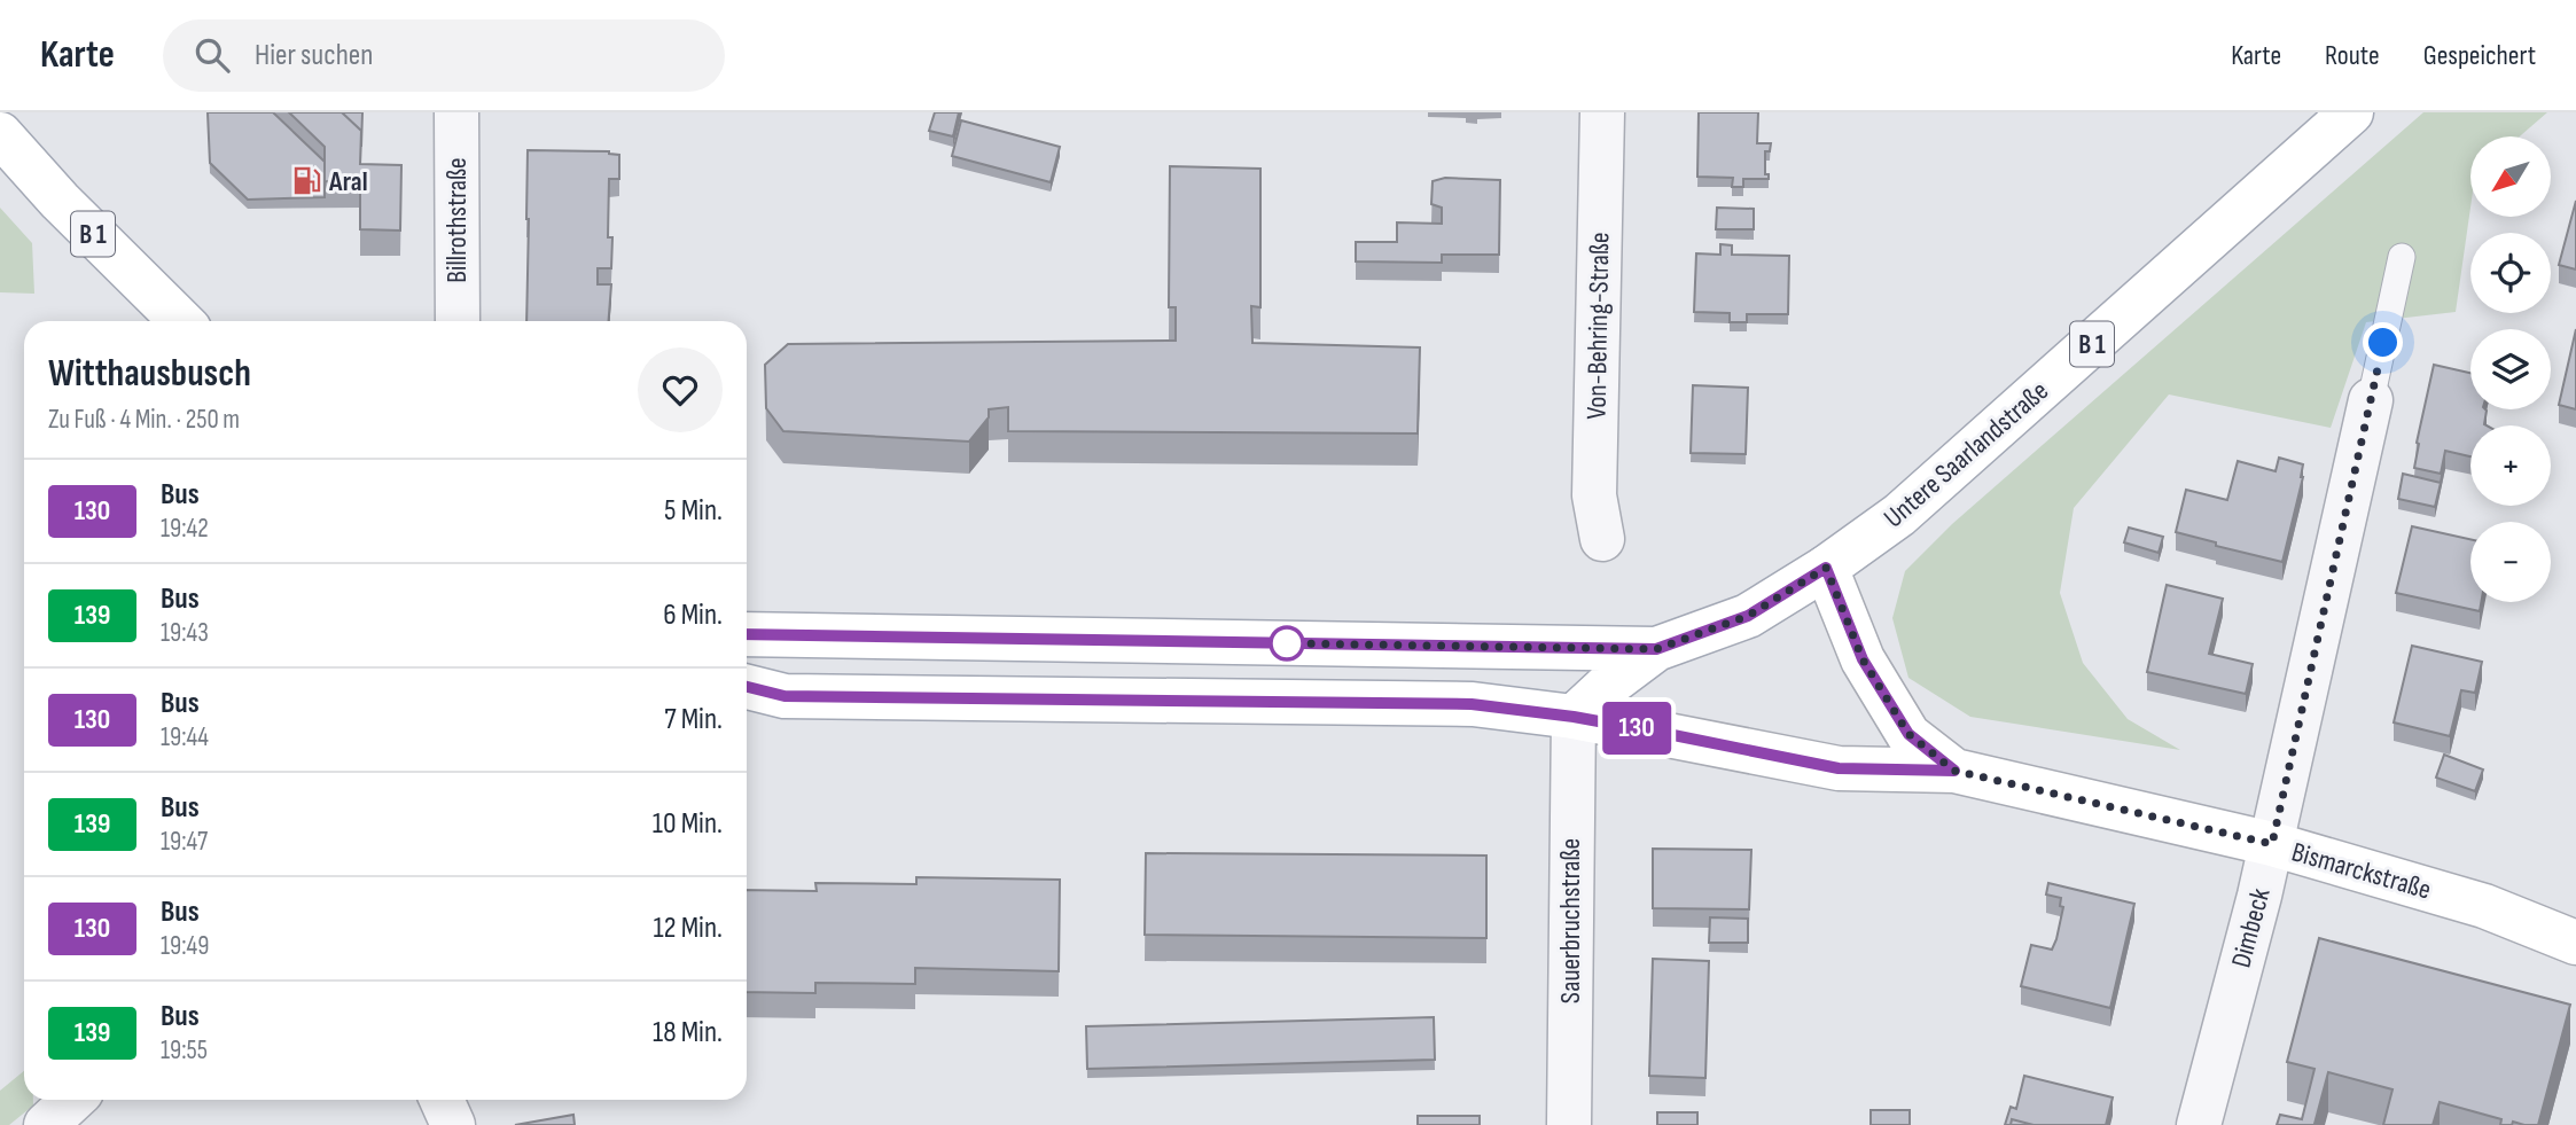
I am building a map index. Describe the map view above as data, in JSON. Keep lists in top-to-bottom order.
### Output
{
  "streets": {
    "main road": ["B 1", "Untere Saarlandstraße", "Bismarckstraße"],
    "street": [
      "Billrothstraße",
      "Von-Behring-Straße",
      "Sauerbruchstraße",
      "Dimbeck"
    ]
  },
  "crossings": [
    ["B 1", "Untere Saarlandstraße"],
    ["B 1", "Bismarckstraße"],
    ["B 1", "Sauerbruchstraße"],
    ["Bismarckstraße", "Sauerbruchstraße"],
    ["Bismarckstraße", "Dimbeck"]
  ],
  "places": {
    "fuel station": ["Aral"]
  },
  "lines": ["bus line 130"],
  "north": "bottom left",
  "page": {
    "header": "Karte",
    "search": "Hier suchen",
    "nav": ["Karte", "Route", "Gespeichert"],
    "on_map": "130",
    "map_buttons": ["+", "−"],
    "heading": ["Witthausbusch", "Zu Fuß · 4 Min. · 250 m"],
    "list": [
      {
        "mark": "130",
        "name": "Bus",
        "note": "19:42",
        "value": "5 Min."
      },
      {
        "mark": "139",
        "name": "Bus",
        "note": "19:43",
        "value": "6 Min."
      },
      {
        "mark": "130",
        "name": "Bus",
        "note": "19:44",
        "value": "7 Min."
      },
      {
        "mark": "139",
        "name": "Bus",
        "note": "19:47",
        "value": "10 Min."
      },
      {
        "mark": "130",
        "name": "Bus",
        "note": "19:49",
        "value": "12 Min."
      },
      {
        "mark": "139",
        "name": "Bus",
        "note": "19:55",
        "value": "18 Min."
      }
    ]
  }
}
